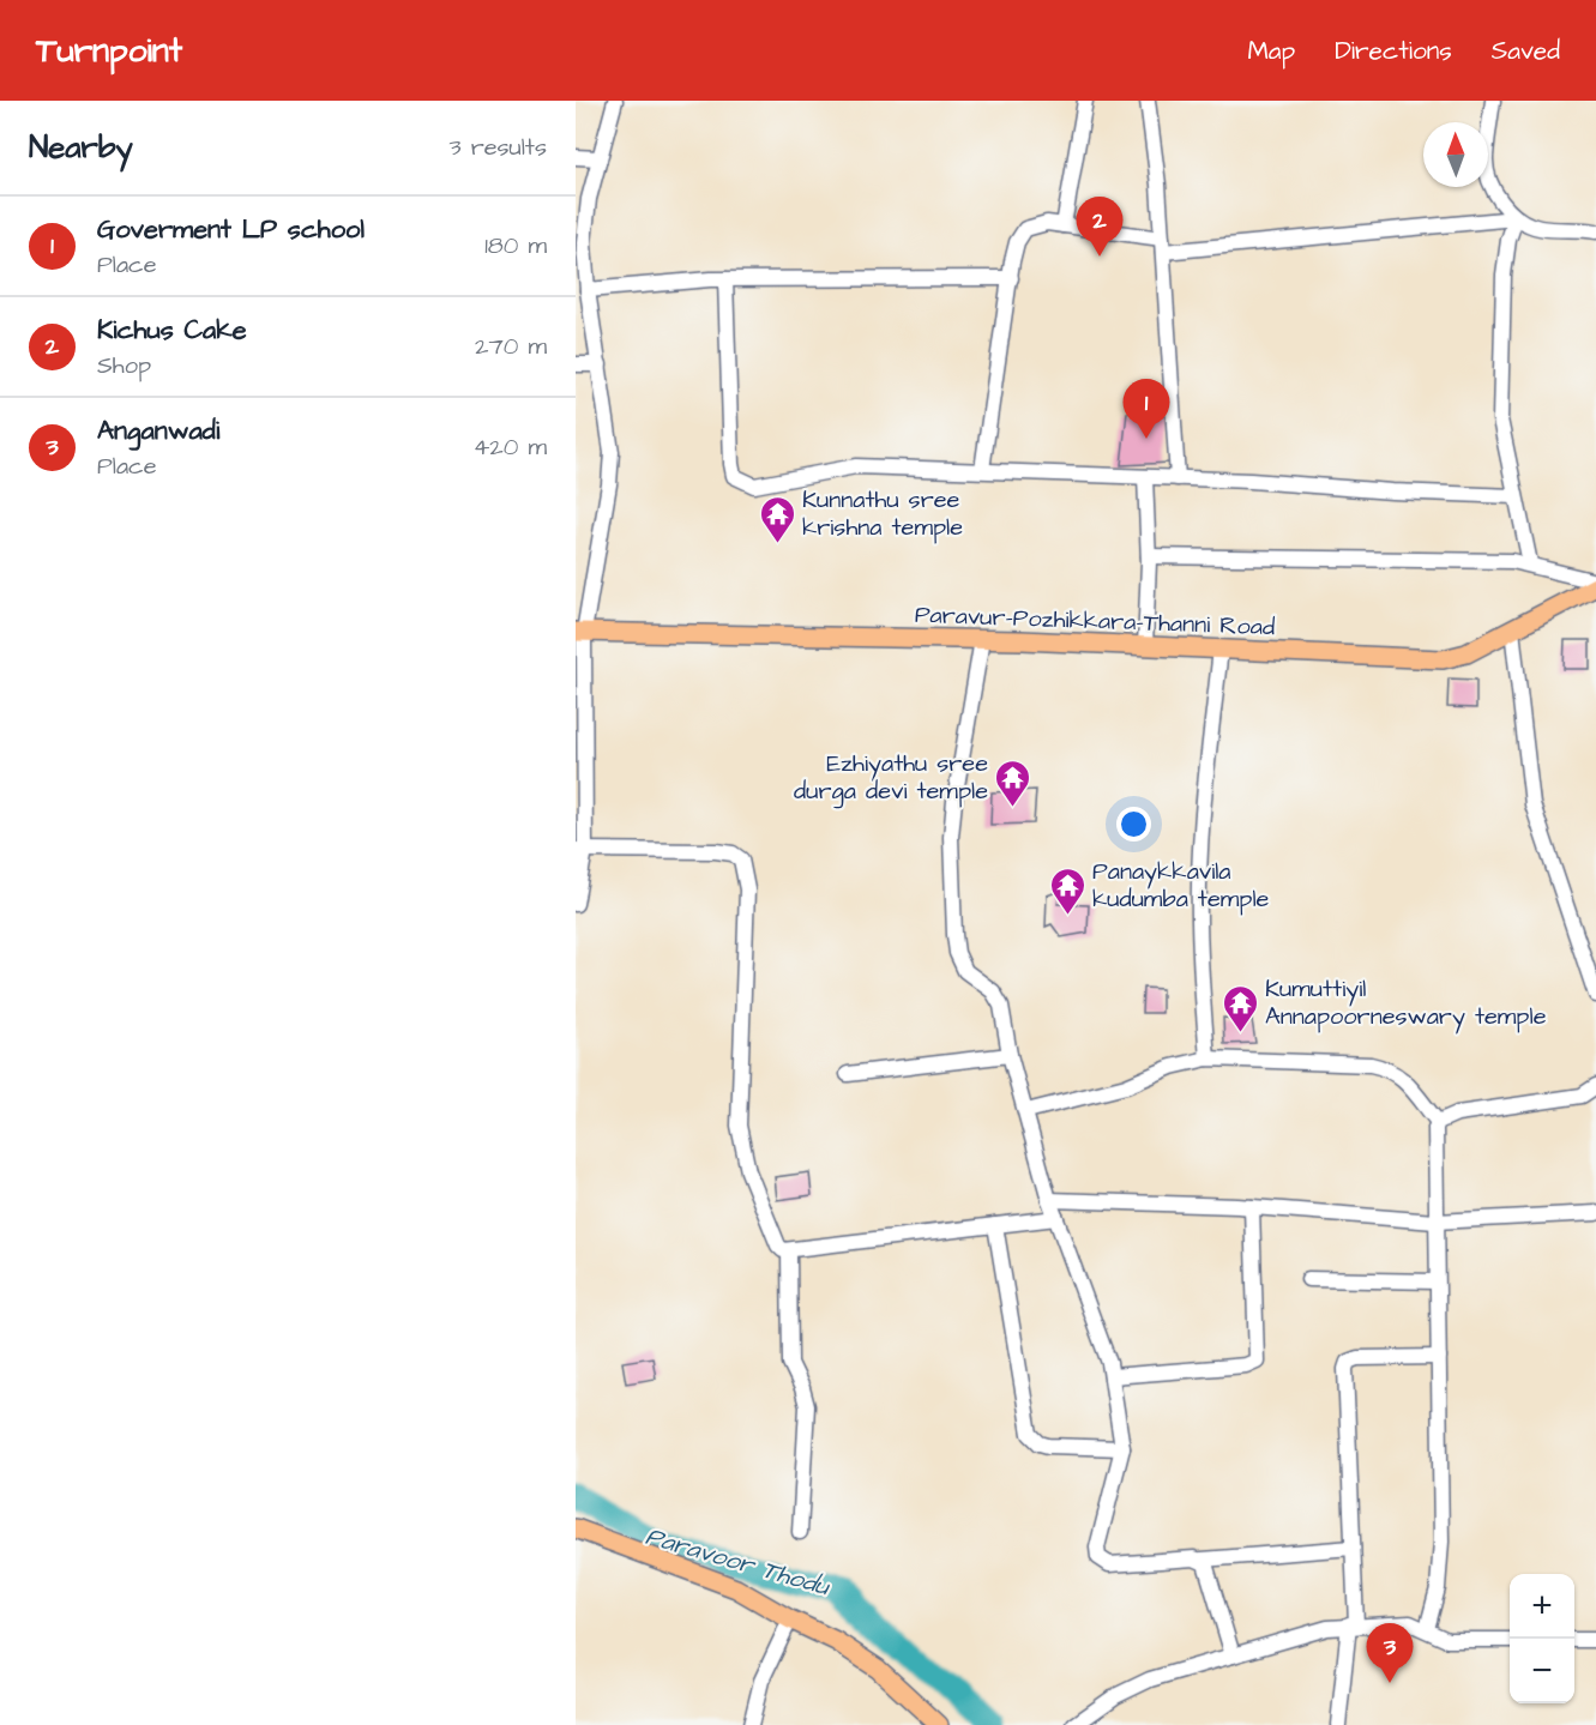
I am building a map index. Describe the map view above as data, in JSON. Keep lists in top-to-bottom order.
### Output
{
  "streets": {
    "main road": ["Paravur-Pozhikkara-Thanni Road"]
  },
  "water": ["Paravoor Thodu"],
  "places": {
    "temple": [
      "Kunnathu sree krishna temple",
      "Ezhiyathu sree durga devi temple",
      "Panaykkavila kudumba temple",
      "Kumuttiyil Annapoorneswary temple"
    ]
  },
  "north": "top",
  "page": {
    "header": "Turnpoint",
    "nav": ["Map", "Directions", "Saved"],
    "heading": ["Nearby", "3 results"],
    "list": [
      {
        "mark": "1",
        "name": "Goverment LP school",
        "note": "Place",
        "value": "180 m"
      },
      {
        "mark": "2",
        "name": "Kichus Cake",
        "note": "Shop",
        "value": "270 m"
      },
      {
        "mark": "3",
        "name": "Anganwadi",
        "note": "Place",
        "value": "420 m"
      }
    ],
    "pins": ["2", "1", "3"],
    "map_buttons": ["+", "−"]
  }
}
